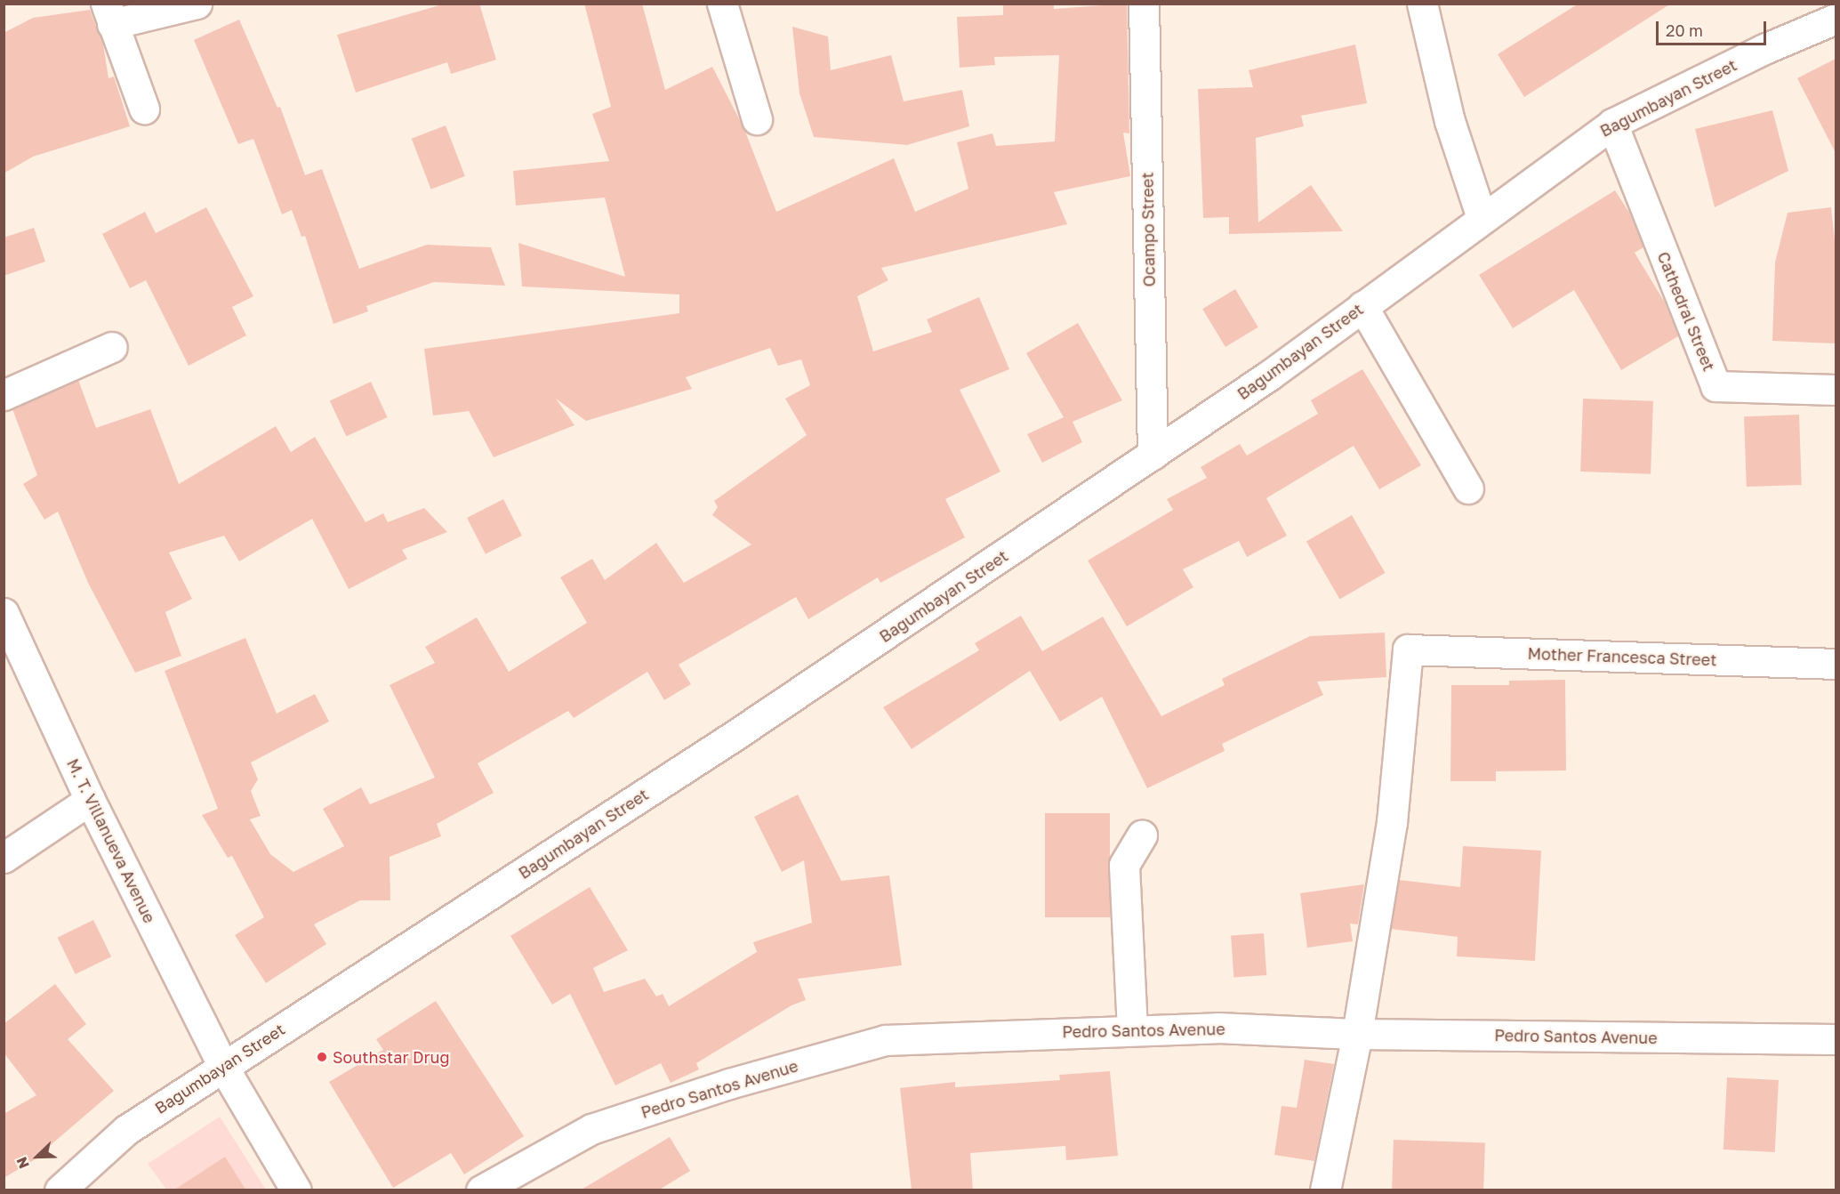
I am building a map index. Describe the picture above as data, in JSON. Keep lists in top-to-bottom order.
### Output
{
  "streets": {
    "street": [
      "Bagumbayan Street",
      "Ocampo Street",
      "Cathedral Street",
      "Mother Francesca Street",
      "M. T. Villanueva Avenue",
      "Pedro Santos Avenue"
    ]
  },
  "crossings": [
    ["Bagumbayan Street", "Ocampo Street"],
    ["Bagumbayan Street", "Cathedral Street"],
    ["Bagumbayan Street", "M. T. Villanueva Avenue"],
    ["Mother Francesca Street", "Pedro Santos Avenue"]
  ],
  "places": ["Southstar Drug"],
  "scale_bar": "20 m",
  "north": "bottom left"
}
